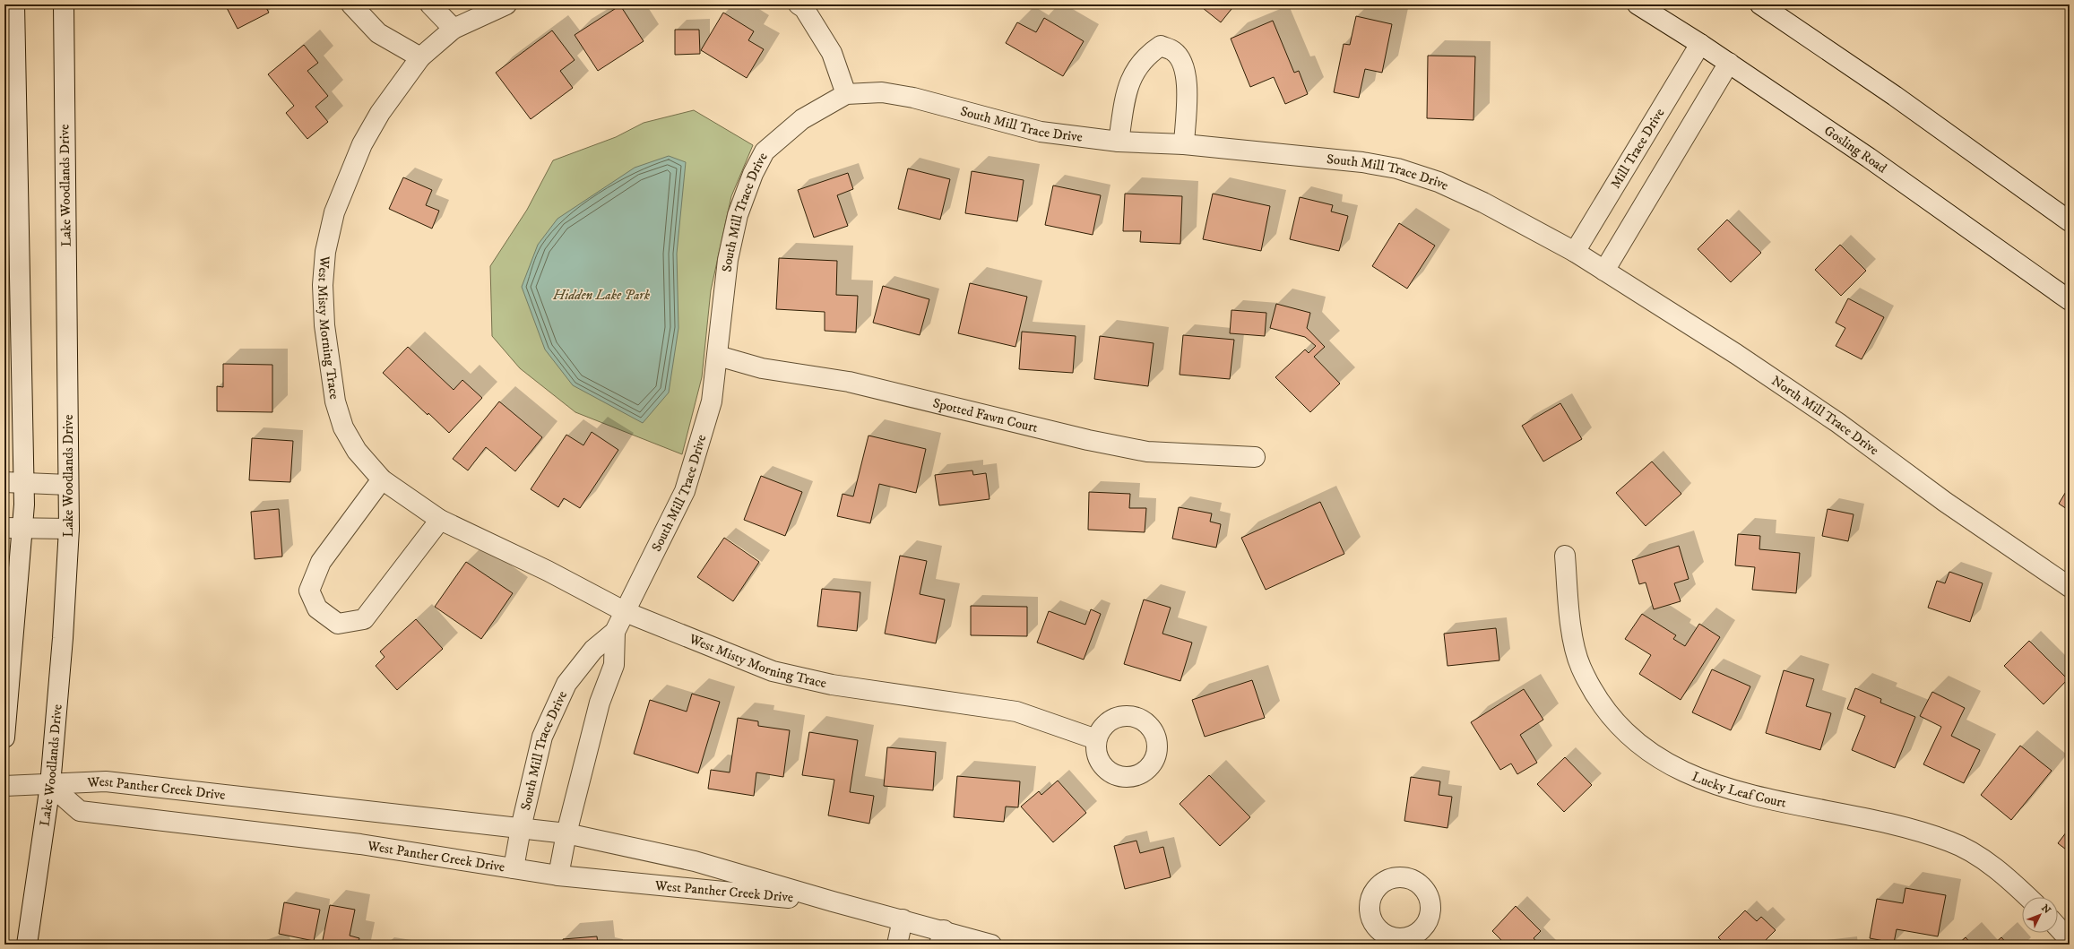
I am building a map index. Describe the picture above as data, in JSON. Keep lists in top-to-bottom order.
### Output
{
  "streets": {
    "street": [
      "South Mill Trace Drive",
      "Mill Trace Drive",
      "Gosling Road",
      "Lake Woodlands Drive",
      "West Misty Morning Trace",
      "Spotted Fawn Court",
      "North Mill Trace Drive",
      "Lucky Leaf Court",
      "West Panther Creek Drive"
    ]
  },
  "crossings": [
    ["South Mill Trace Drive", "Mill Trace Drive"],
    ["South Mill Trace Drive", "West Misty Morning Trace"],
    ["South Mill Trace Drive", "Spotted Fawn Court"],
    ["South Mill Trace Drive", "North Mill Trace Drive"],
    ["South Mill Trace Drive", "West Panther Creek Drive"],
    ["Mill Trace Drive", "Gosling Road"],
    ["Mill Trace Drive", "North Mill Trace Drive"],
    ["Lake Woodlands Drive", "West Panther Creek Drive"]
  ],
  "parks": ["Hidden Lake Park"],
  "north": "top right"
}
